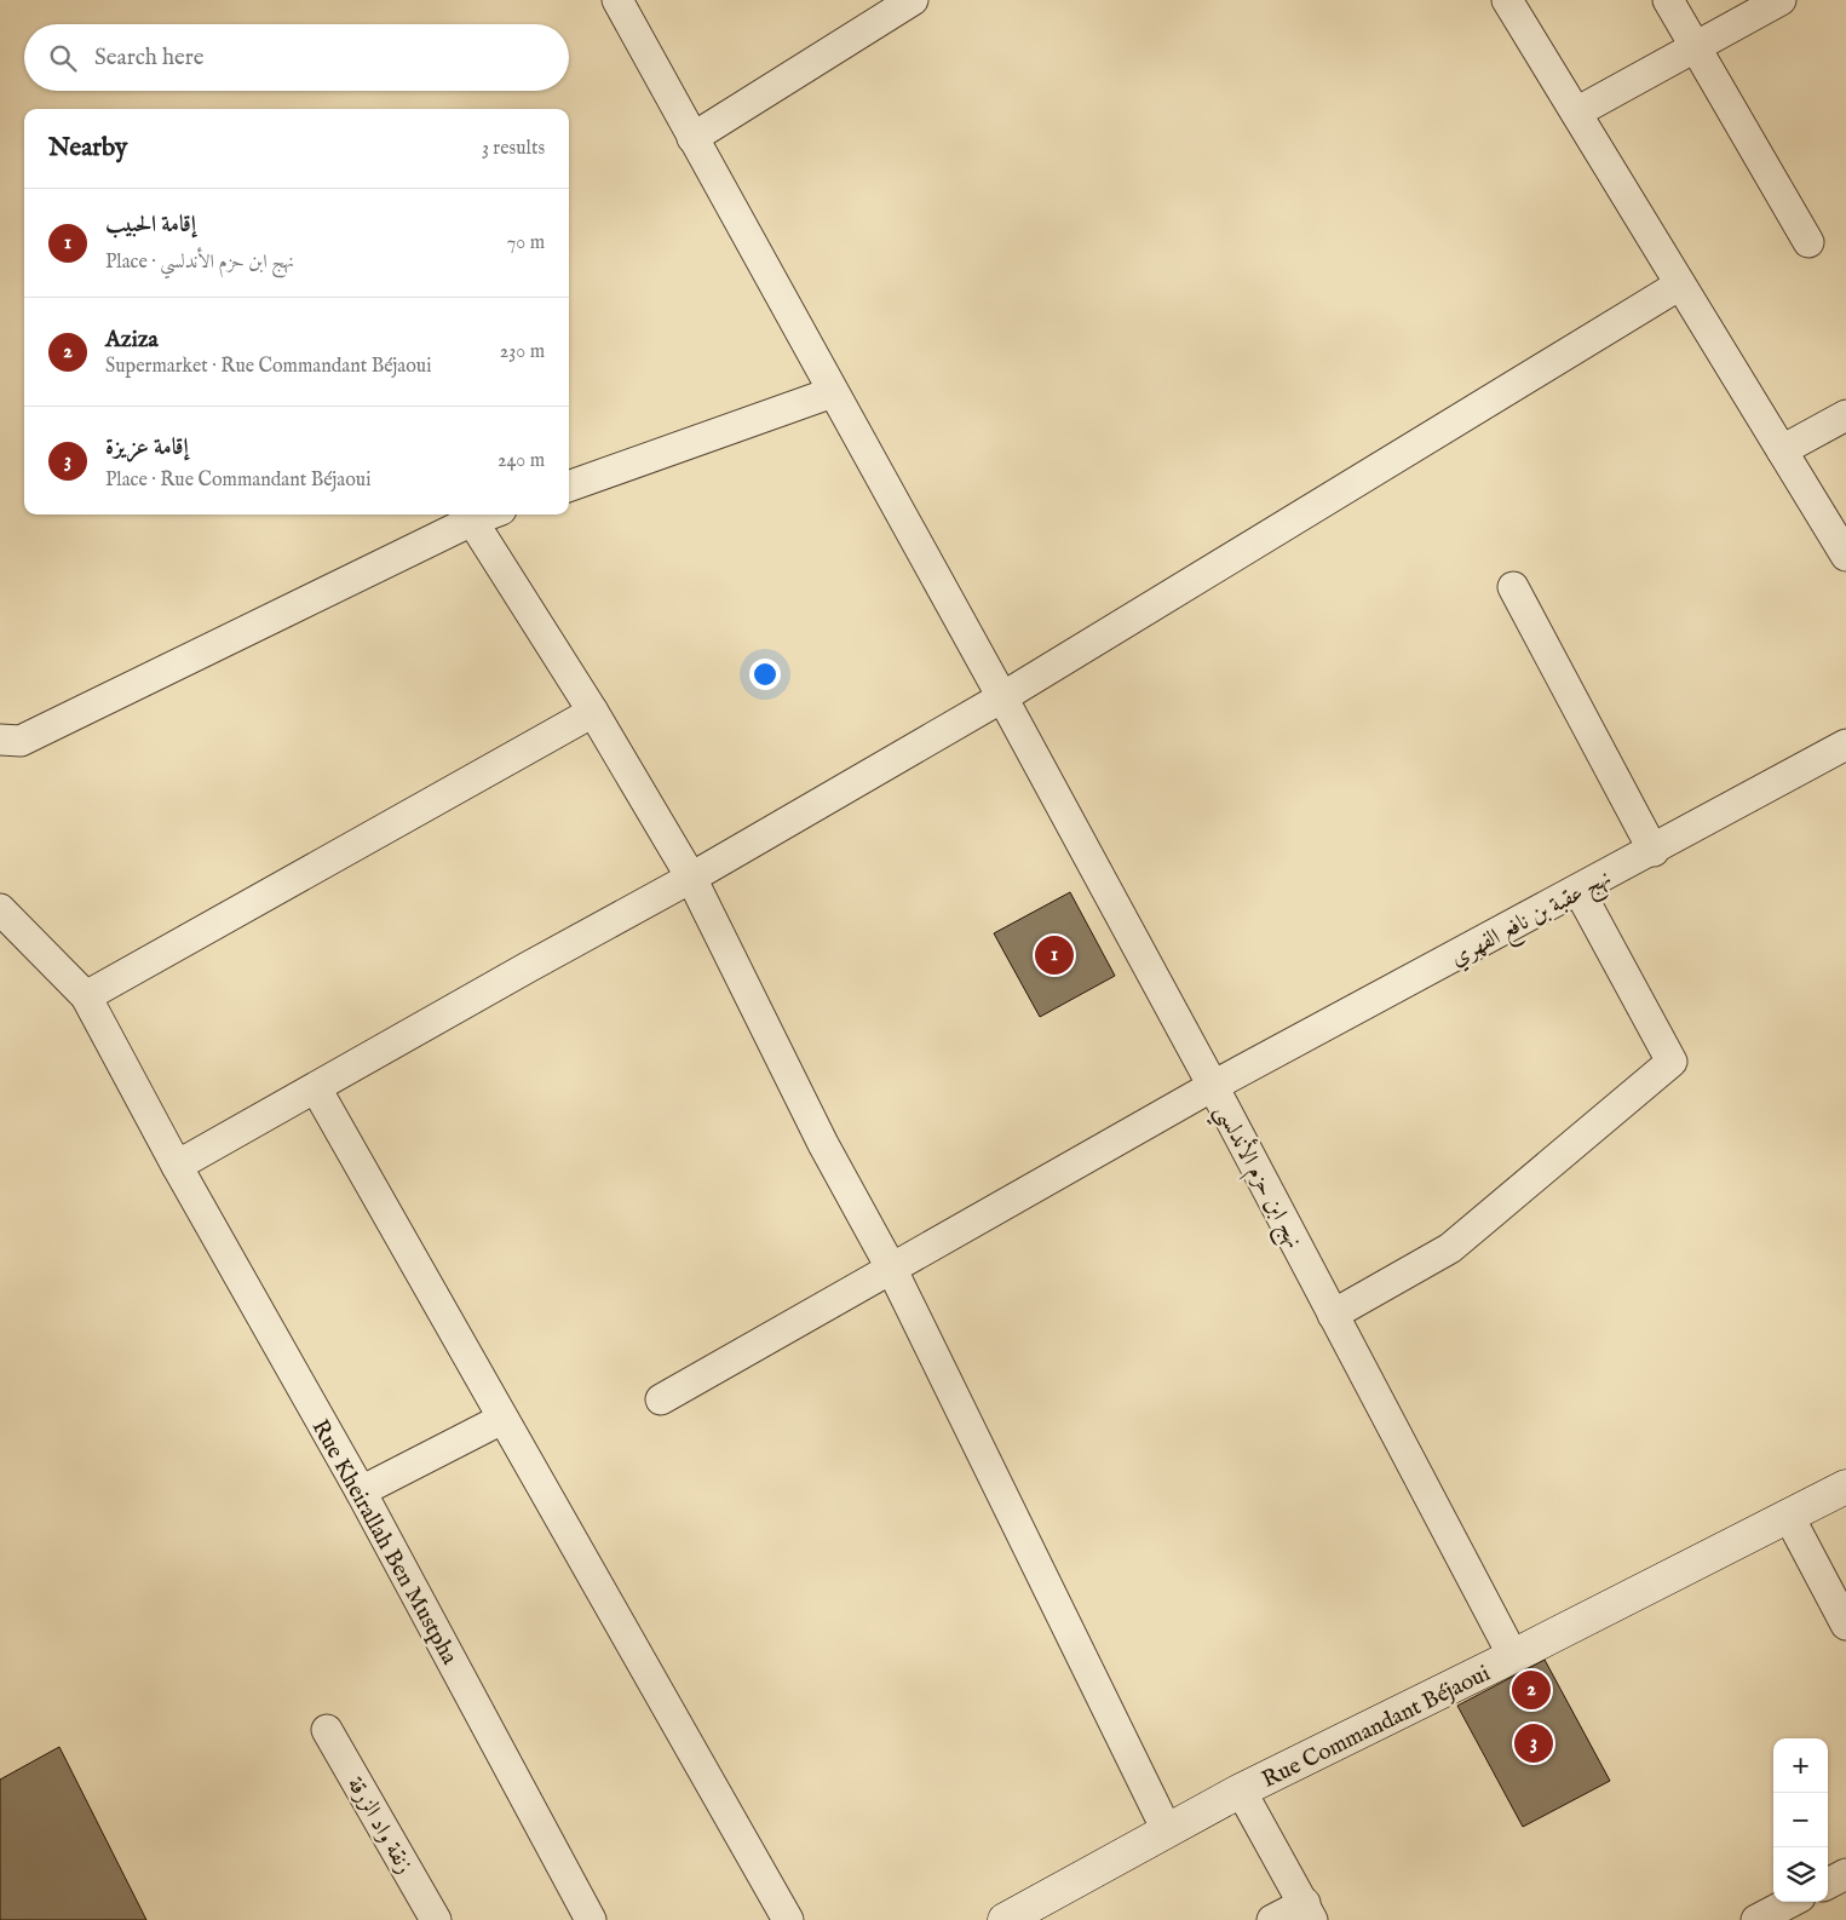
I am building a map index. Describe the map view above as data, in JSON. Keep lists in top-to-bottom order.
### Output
{
  "streets": {
    "street": [
      "نهج عقبة بن نافع الفهري",
      "نهج ابن حزم الأندلسي",
      "Rue Kheirallah Ben Mustpha",
      "Rue Commandant Béjaoui",
      "زنقة واد الزرقة"
    ]
  },
  "crossings": [
    ["نهج عقبة بن نافع الفهري", "نهج ابن حزم الأندلسي"],
    ["نهج ابن حزم الأندلسي", "Rue Commandant Béjaoui"]
  ],
  "page": {
    "search": "Search here",
    "heading": ["Nearby", "3 results"],
    "list": [
      {
        "mark": "1",
        "name": "إقامة الحبيب",
        "note": "Place · نهج ابن حزم الأندلسي",
        "value": "70 m"
      },
      {
        "mark": "2",
        "name": "Aziza",
        "note": "Supermarket · Rue Commandant Béjaoui",
        "value": "230 m"
      },
      {
        "mark": "3",
        "name": "إقامة عزيزة",
        "note": "Place · Rue Commandant Béjaoui",
        "value": "240 m"
      }
    ],
    "pins": ["1", "2", "3"],
    "map_buttons": ["+", "−"]
  }
}
